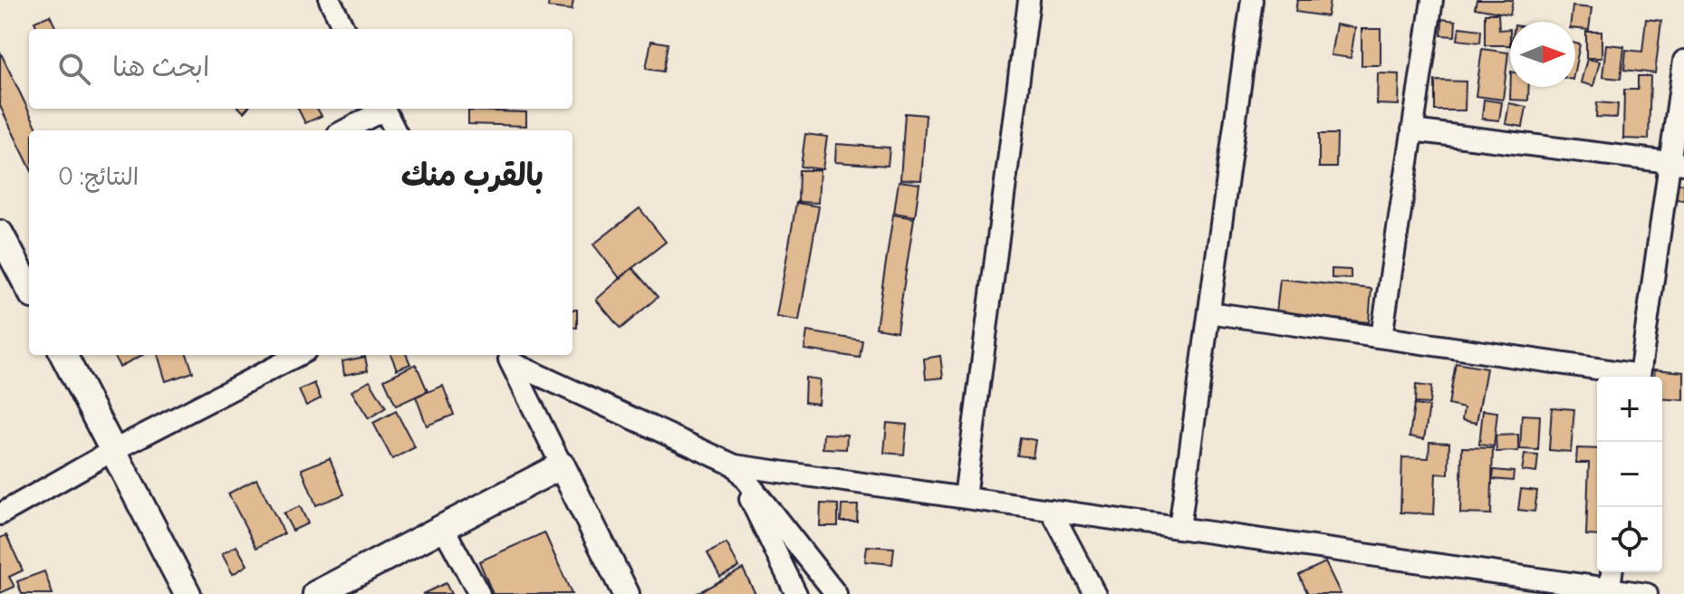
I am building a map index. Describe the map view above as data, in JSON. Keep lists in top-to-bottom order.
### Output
{
  "north": "right",
  "page": {
    "search": "ابحث هنا",
    "heading": ["بالقرب منك", "النتائج: 0"],
    "map_buttons": ["+", "−"]
  }
}
